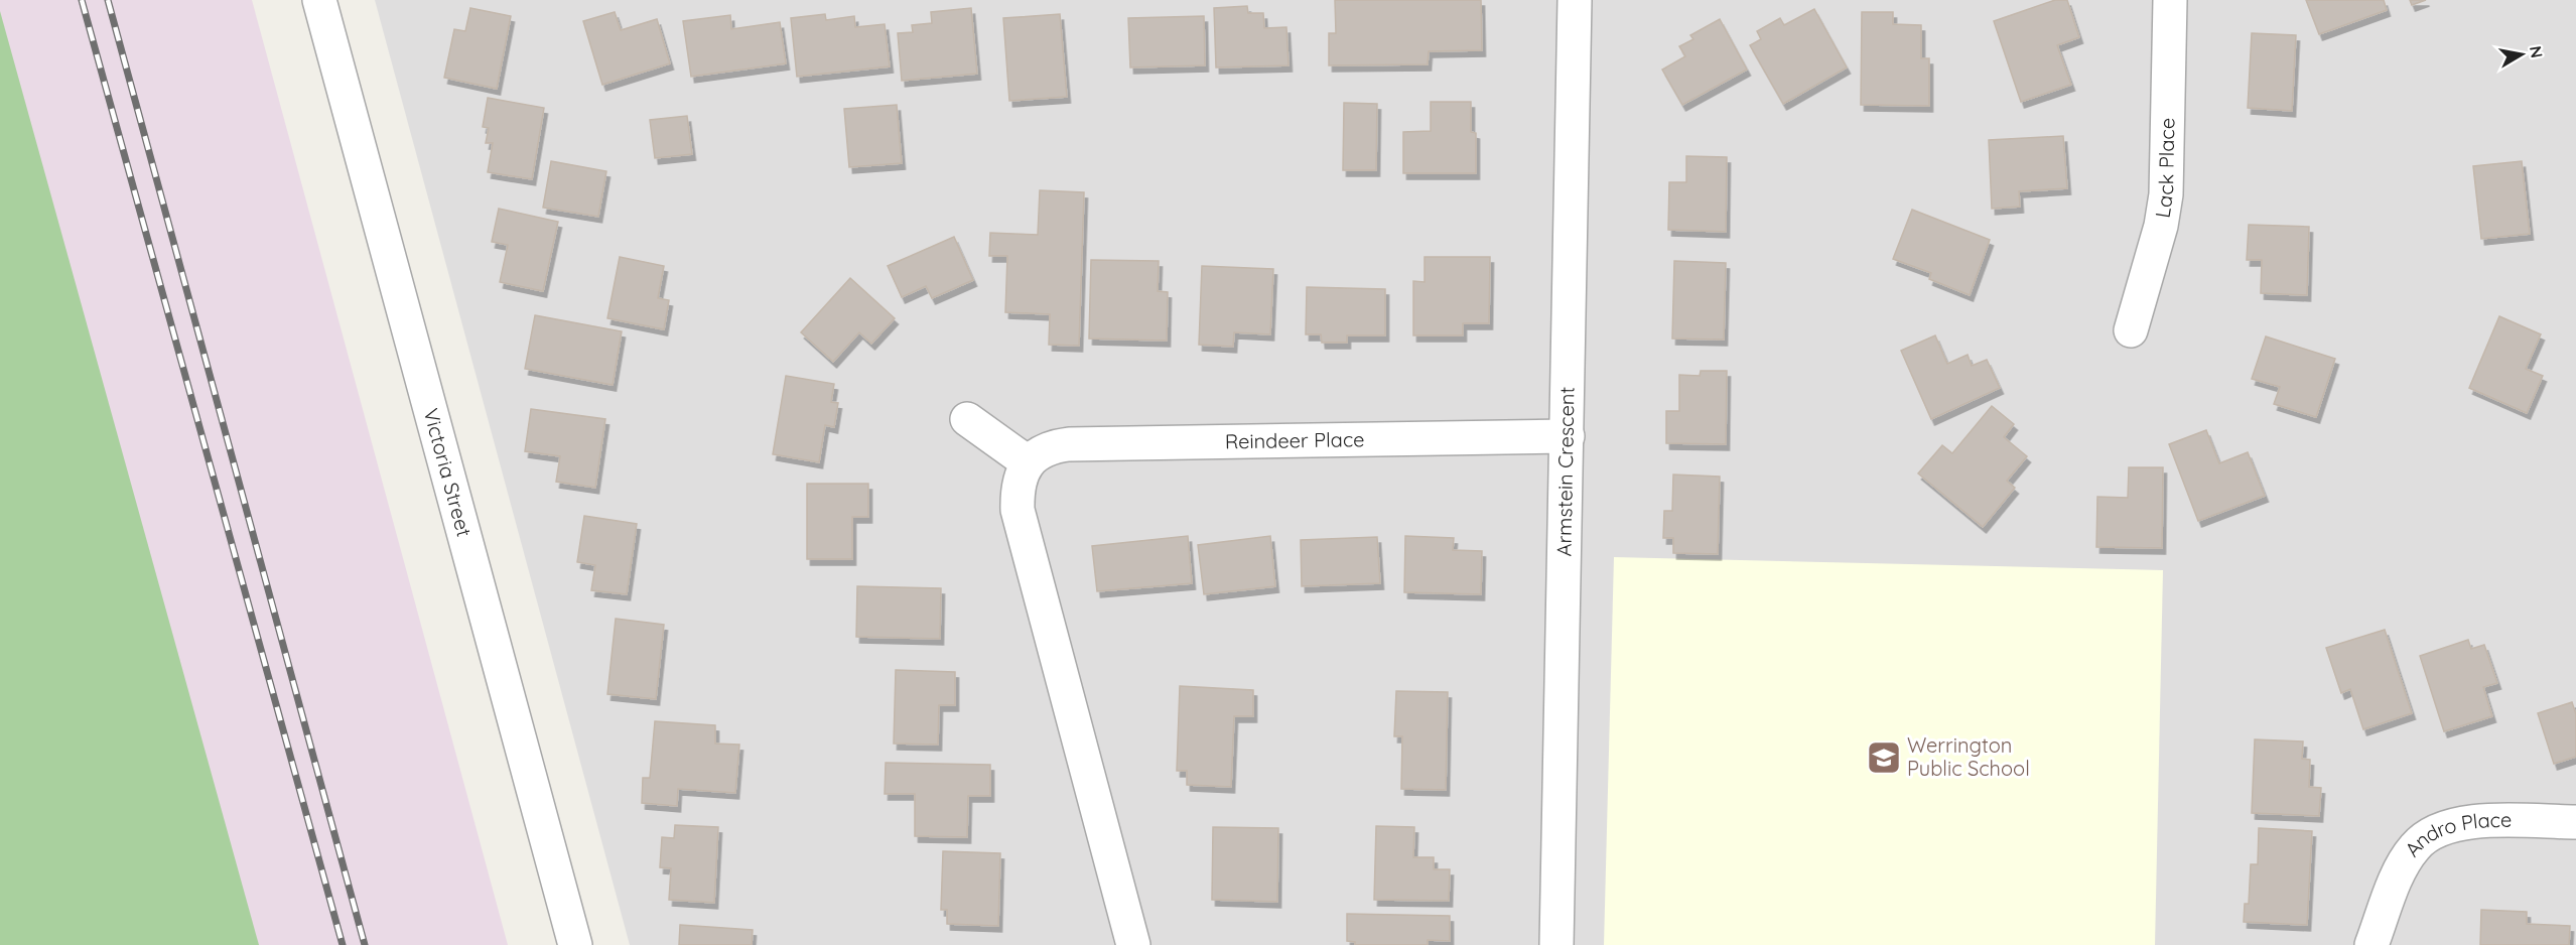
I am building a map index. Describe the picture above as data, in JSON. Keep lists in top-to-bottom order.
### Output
{
  "streets": {
    "street": [
      "Lack Place",
      "Reindeer Place",
      "Victoria Street",
      "Armstein Crescent",
      "Andro Place"
    ]
  },
  "crossings": [
    ["Reindeer Place", "Armstein Crescent"]
  ],
  "places": {
    "school or university": ["Werrington Public School"]
  },
  "north": "right"
}
